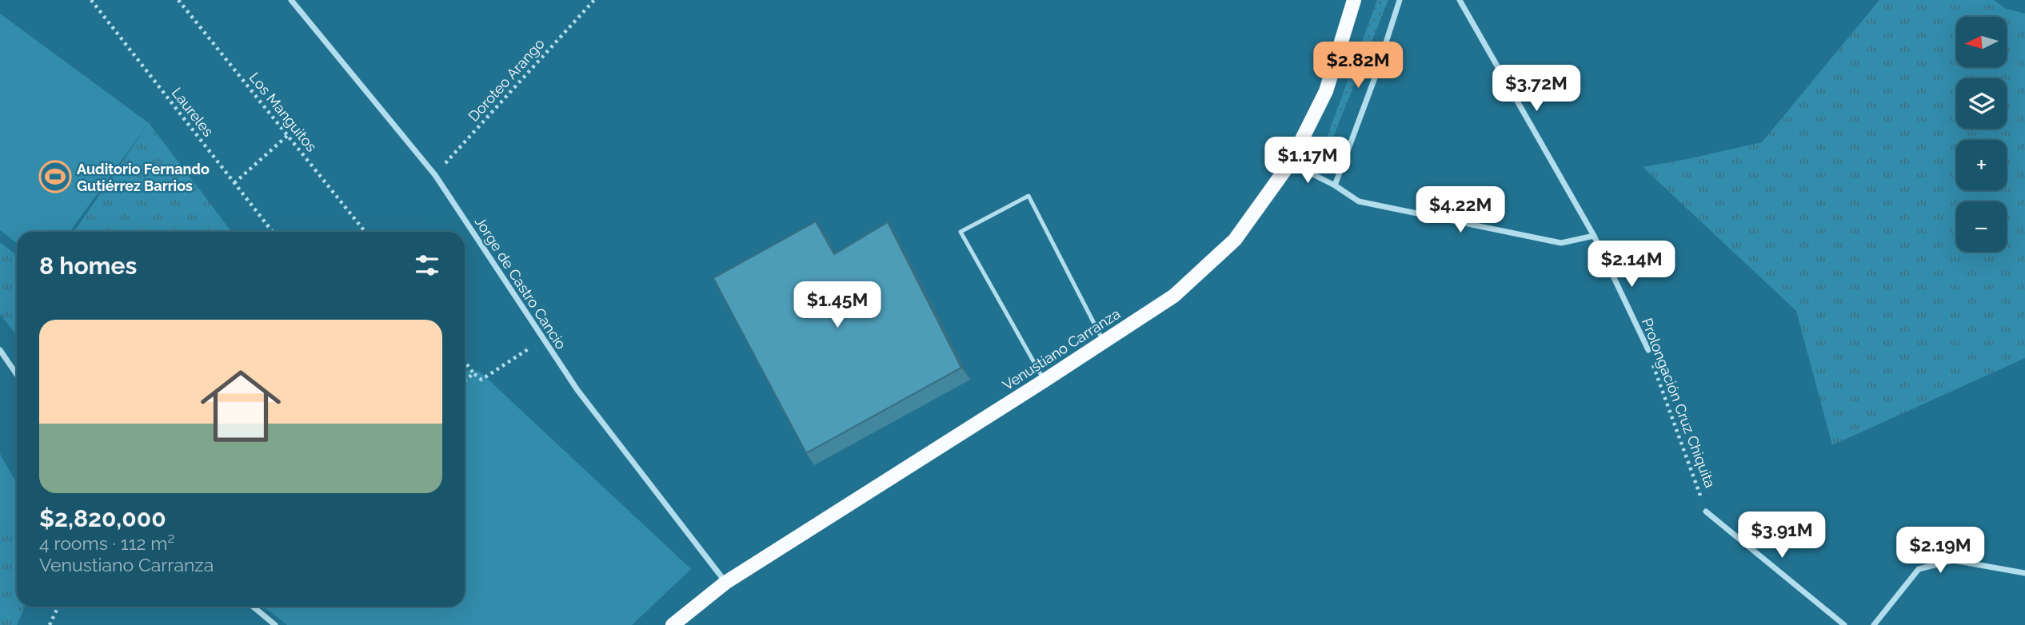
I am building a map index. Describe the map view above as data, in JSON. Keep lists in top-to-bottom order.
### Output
{
  "streets": {
    "main road": ["Venustiano Carranza"],
    "street": ["Jorge de Castro Cancio", "Prolongación Cruz Chiquita"],
    "path": ["Doroteo Arango", "Laureles", "Los Manguitos"]
  },
  "crossings": [
    ["Doroteo Arango", "Jorge de Castro Cancio"],
    ["Jorge de Castro Cancio", "Venustiano Carranza"]
  ],
  "places": {
    "sports": ["Auditorio Fernando Gutiérrez Barrios"]
  },
  "north": "left",
  "page": {
    "map_buttons": ["+", "−"],
    "price": [
      "$2.82M",
      "$3.72M",
      "$1.17M",
      "$4.22M",
      "$2.14M",
      "$1.45M",
      "$3.91M",
      "$2.19M"
    ],
    "heading": "8 homes",
    "list": [
      {
        "name": "$2,820,000",
        "note": "4 rooms · 112 m² · Venustiano Carranza"
      }
    ]
  }
}
